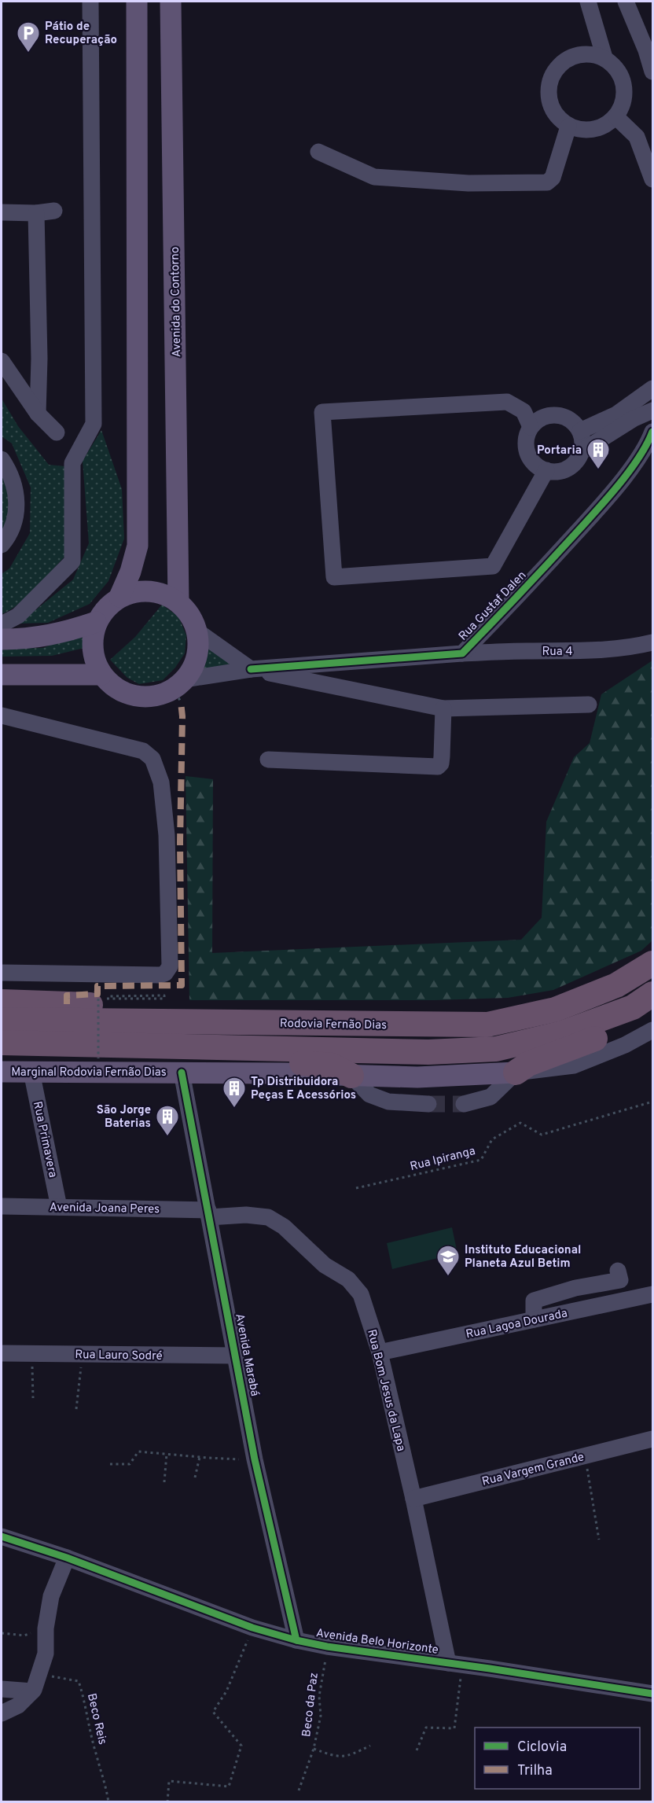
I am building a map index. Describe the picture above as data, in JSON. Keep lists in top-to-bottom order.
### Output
{
  "streets": {
    "highway": ["Rodovia Fernão Dias"],
    "main road": ["Avenida do Contorno", "Marginal Rodovia Fernão Dias"],
    "street": [
      "Rua Gustaf Dalen",
      "Rua 4",
      "Rua Primavera",
      "Avenida Joana Peres",
      "Rua Lagoa Dourada",
      "Rua Lauro Sodré",
      "Avenida Marabá",
      "Rua Bom Jesus da Lapa",
      "Rua Vargem Grande",
      "Avenida Belo Horizonte"
    ],
    "path": ["Rua Ipiranga", "Beco da Paz", "Beco Reis"]
  },
  "crossings": [
    ["Avenida do Contorno", "Rua Gustaf Dalen"],
    ["Rua Gustaf Dalen", "Rua 4"],
    ["Marginal Rodovia Fernão Dias", "Rua Primavera"],
    ["Marginal Rodovia Fernão Dias", "Avenida Marabá"],
    ["Rua Primavera", "Avenida Joana Peres"],
    ["Avenida Joana Peres", "Avenida Marabá"],
    ["Avenida Joana Peres", "Rua Bom Jesus da Lapa"],
    ["Rua Lagoa Dourada", "Rua Bom Jesus da Lapa"],
    ["Rua Lauro Sodré", "Avenida Marabá"],
    ["Avenida Marabá", "Rua Bom Jesus da Lapa"],
    ["Avenida Marabá", "Avenida Belo Horizonte"],
    ["Rua Bom Jesus da Lapa", "Rua Vargem Grande"],
    ["Rua Bom Jesus da Lapa", "Avenida Belo Horizonte"],
    ["Avenida Belo Horizonte", "Beco da Paz"]
  ],
  "places": {
    "parking": ["Pátio de Recuperação"],
    "building": ["Portaria", "Tp Distribuidora Peças E Acessórios", "São Jorge Baterias"],
    "school or university": ["Instituto Educacional Planeta Azul Betim"]
  },
  "legend": ["Ciclovia", "Trilha"]
}
